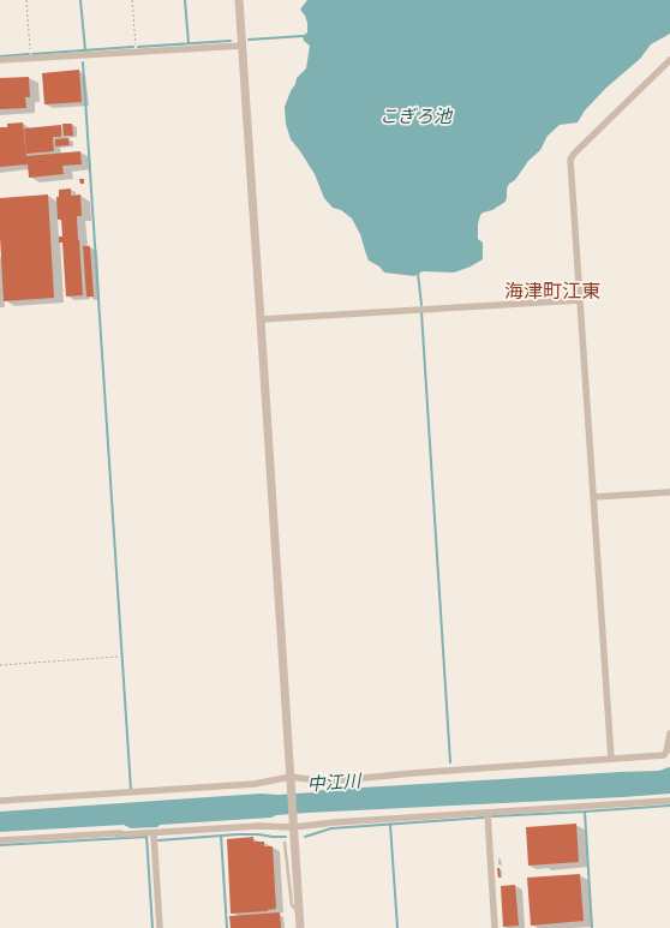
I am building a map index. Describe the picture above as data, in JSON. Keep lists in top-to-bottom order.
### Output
{
  "districts": ["海津町江東"],
  "water": ["こぎろ池", "中江川"]
}
